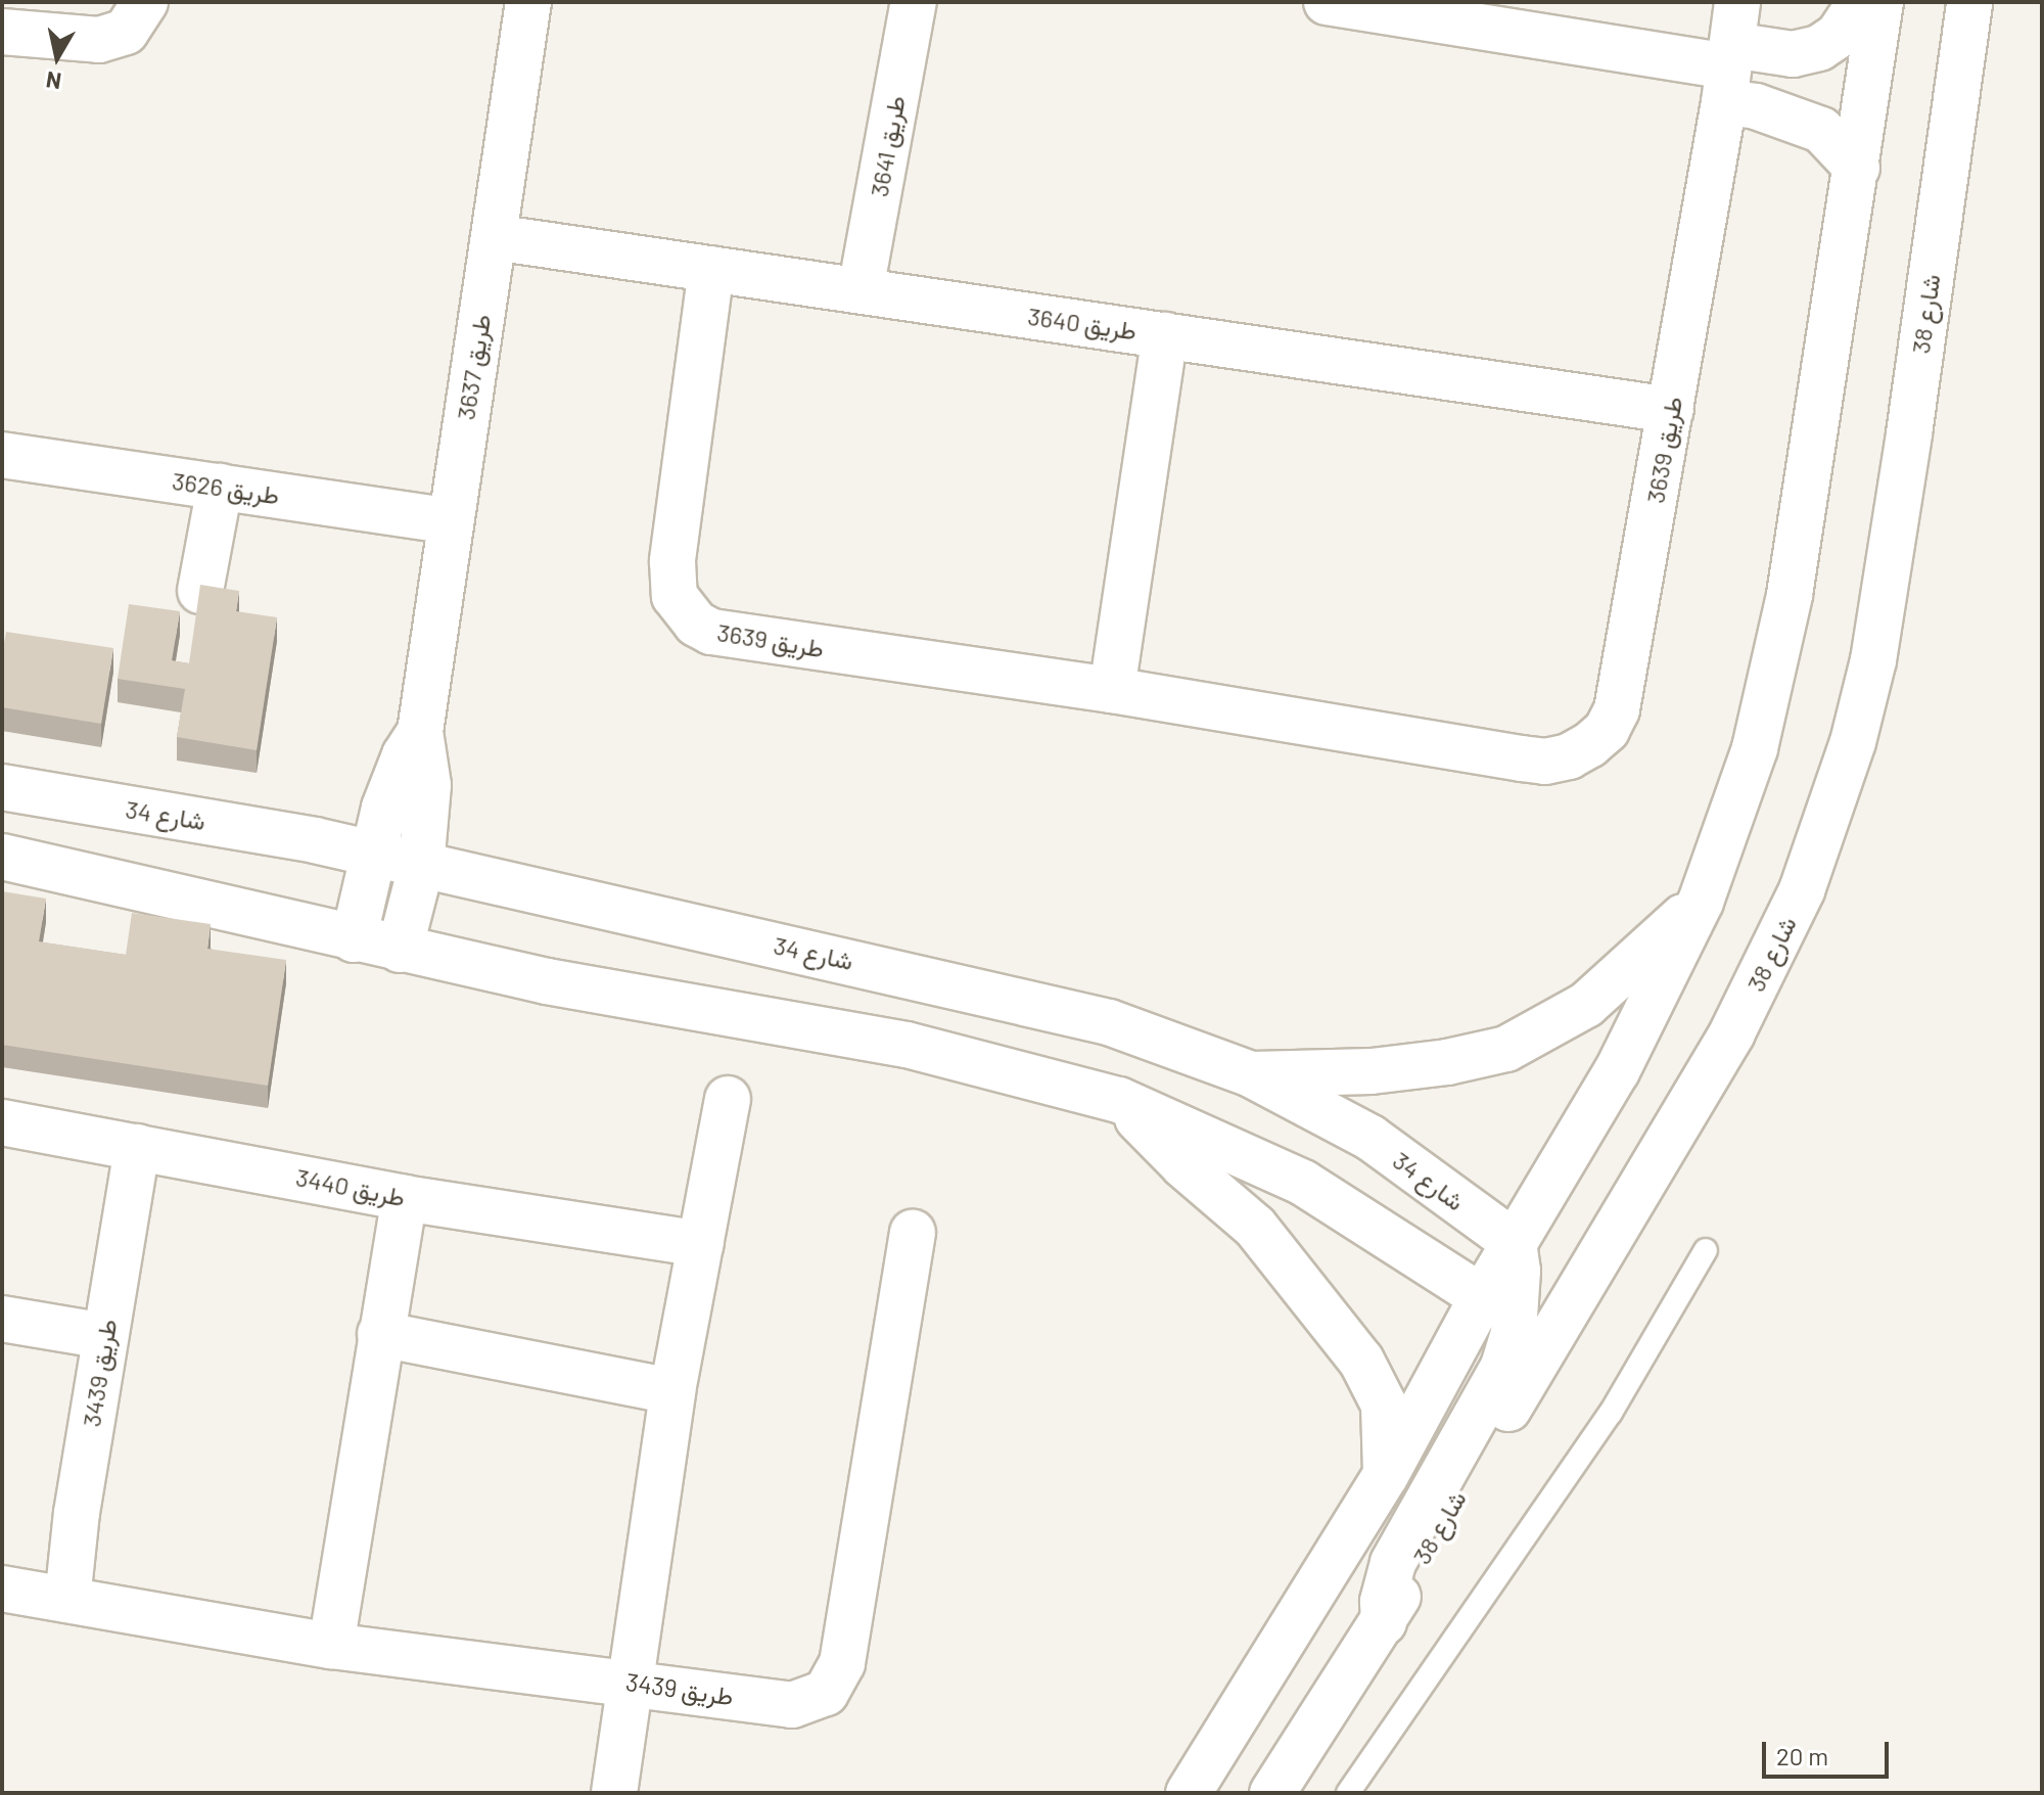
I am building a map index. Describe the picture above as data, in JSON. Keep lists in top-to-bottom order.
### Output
{
  "streets": {
    "street": [
      "طريق 3641",
      "شارع 38",
      "طريق 3640",
      "طريق 3637",
      "طريق 3639",
      "طريق 3626",
      "شارع 34",
      "طريق 3440",
      "طريق 3439"
    ]
  },
  "crossings": [
    ["طريق 3641", "طريق 3640"],
    ["طريق 3640", "طريق 3637"],
    ["طريق 3640", "طريق 3639"],
    ["طريق 3637", "طريق 3626"],
    ["طريق 3637", "شارع 34"],
    ["طريق 3440", "طريق 3439"]
  ],
  "scale_bar": "20 m",
  "north": "bottom"
}
